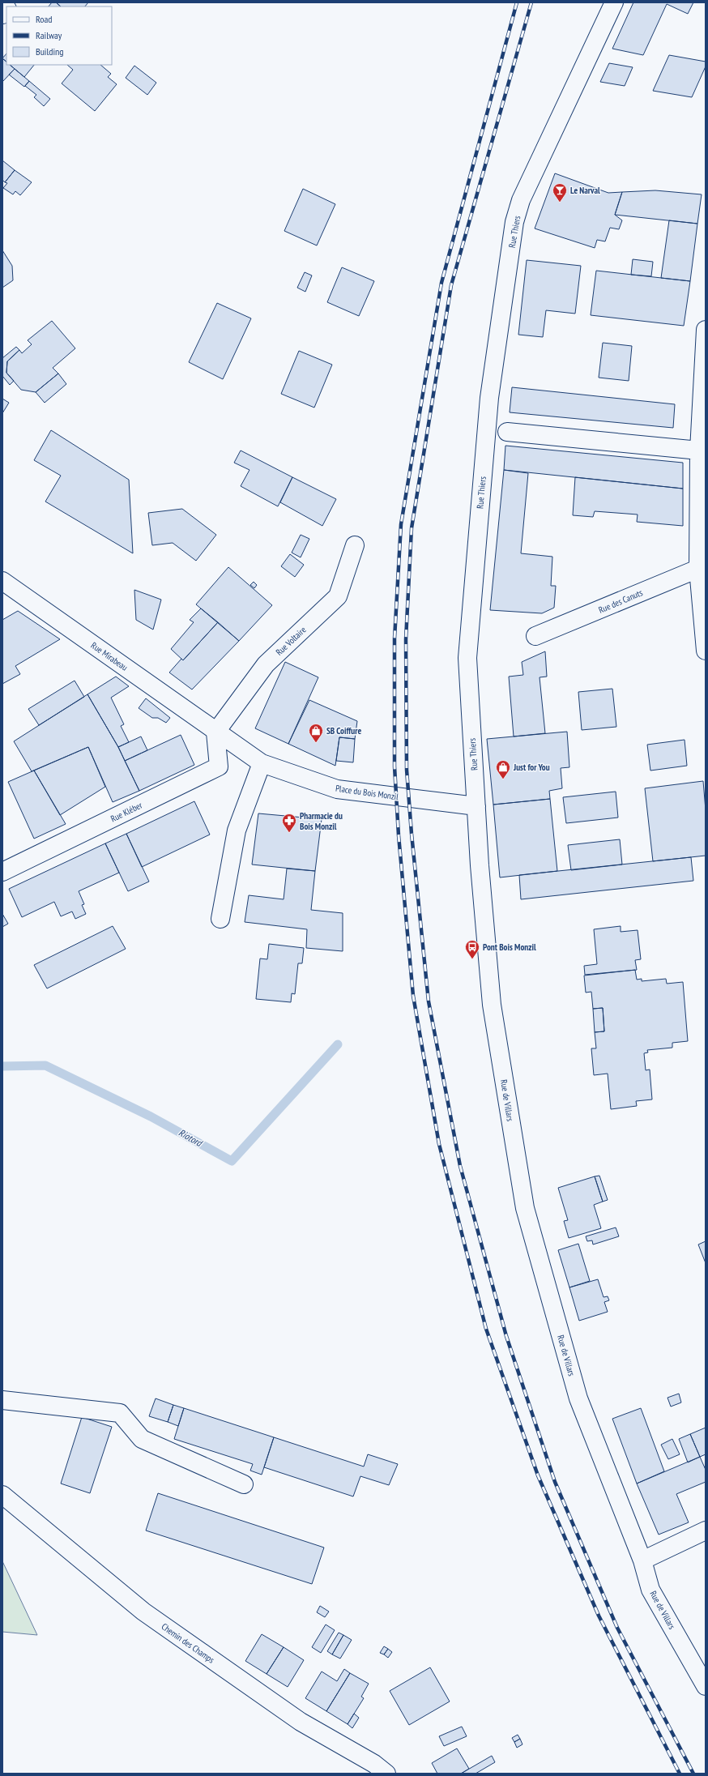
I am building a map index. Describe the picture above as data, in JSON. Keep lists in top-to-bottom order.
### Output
{
  "streets": {
    "street": [
      "Rue Thiers",
      "Rue des Canuts",
      "Rue Voltaire",
      "Rue Mirabeau",
      "Place du Bois Monzil",
      "Rue Kléber",
      "Rue de Villars",
      "Chemin des Champs"
    ]
  },
  "crossings": [
    ["Rue Thiers", "Place du Bois Monzil"],
    ["Rue Thiers", "Rue de Villars"],
    ["Rue Voltaire", "Rue Mirabeau"],
    ["Rue Voltaire", "Place du Bois Monzil"],
    ["Rue Voltaire", "Rue Kléber"],
    ["Rue Mirabeau", "Place du Bois Monzil"],
    ["Rue Mirabeau", "Rue Kléber"],
    ["Place du Bois Monzil", "Rue Kléber"]
  ],
  "water": ["Riotord"],
  "places": {
    "bar": ["Le Narval"],
    "shop": ["SB Coiffure", "Just for You"],
    "pharmacy": ["Pharmacie du Bois Monzil"],
    "bus stop": ["Pont Bois Monzil"]
  },
  "legend": ["Road", "Railway", "Building"]
}
